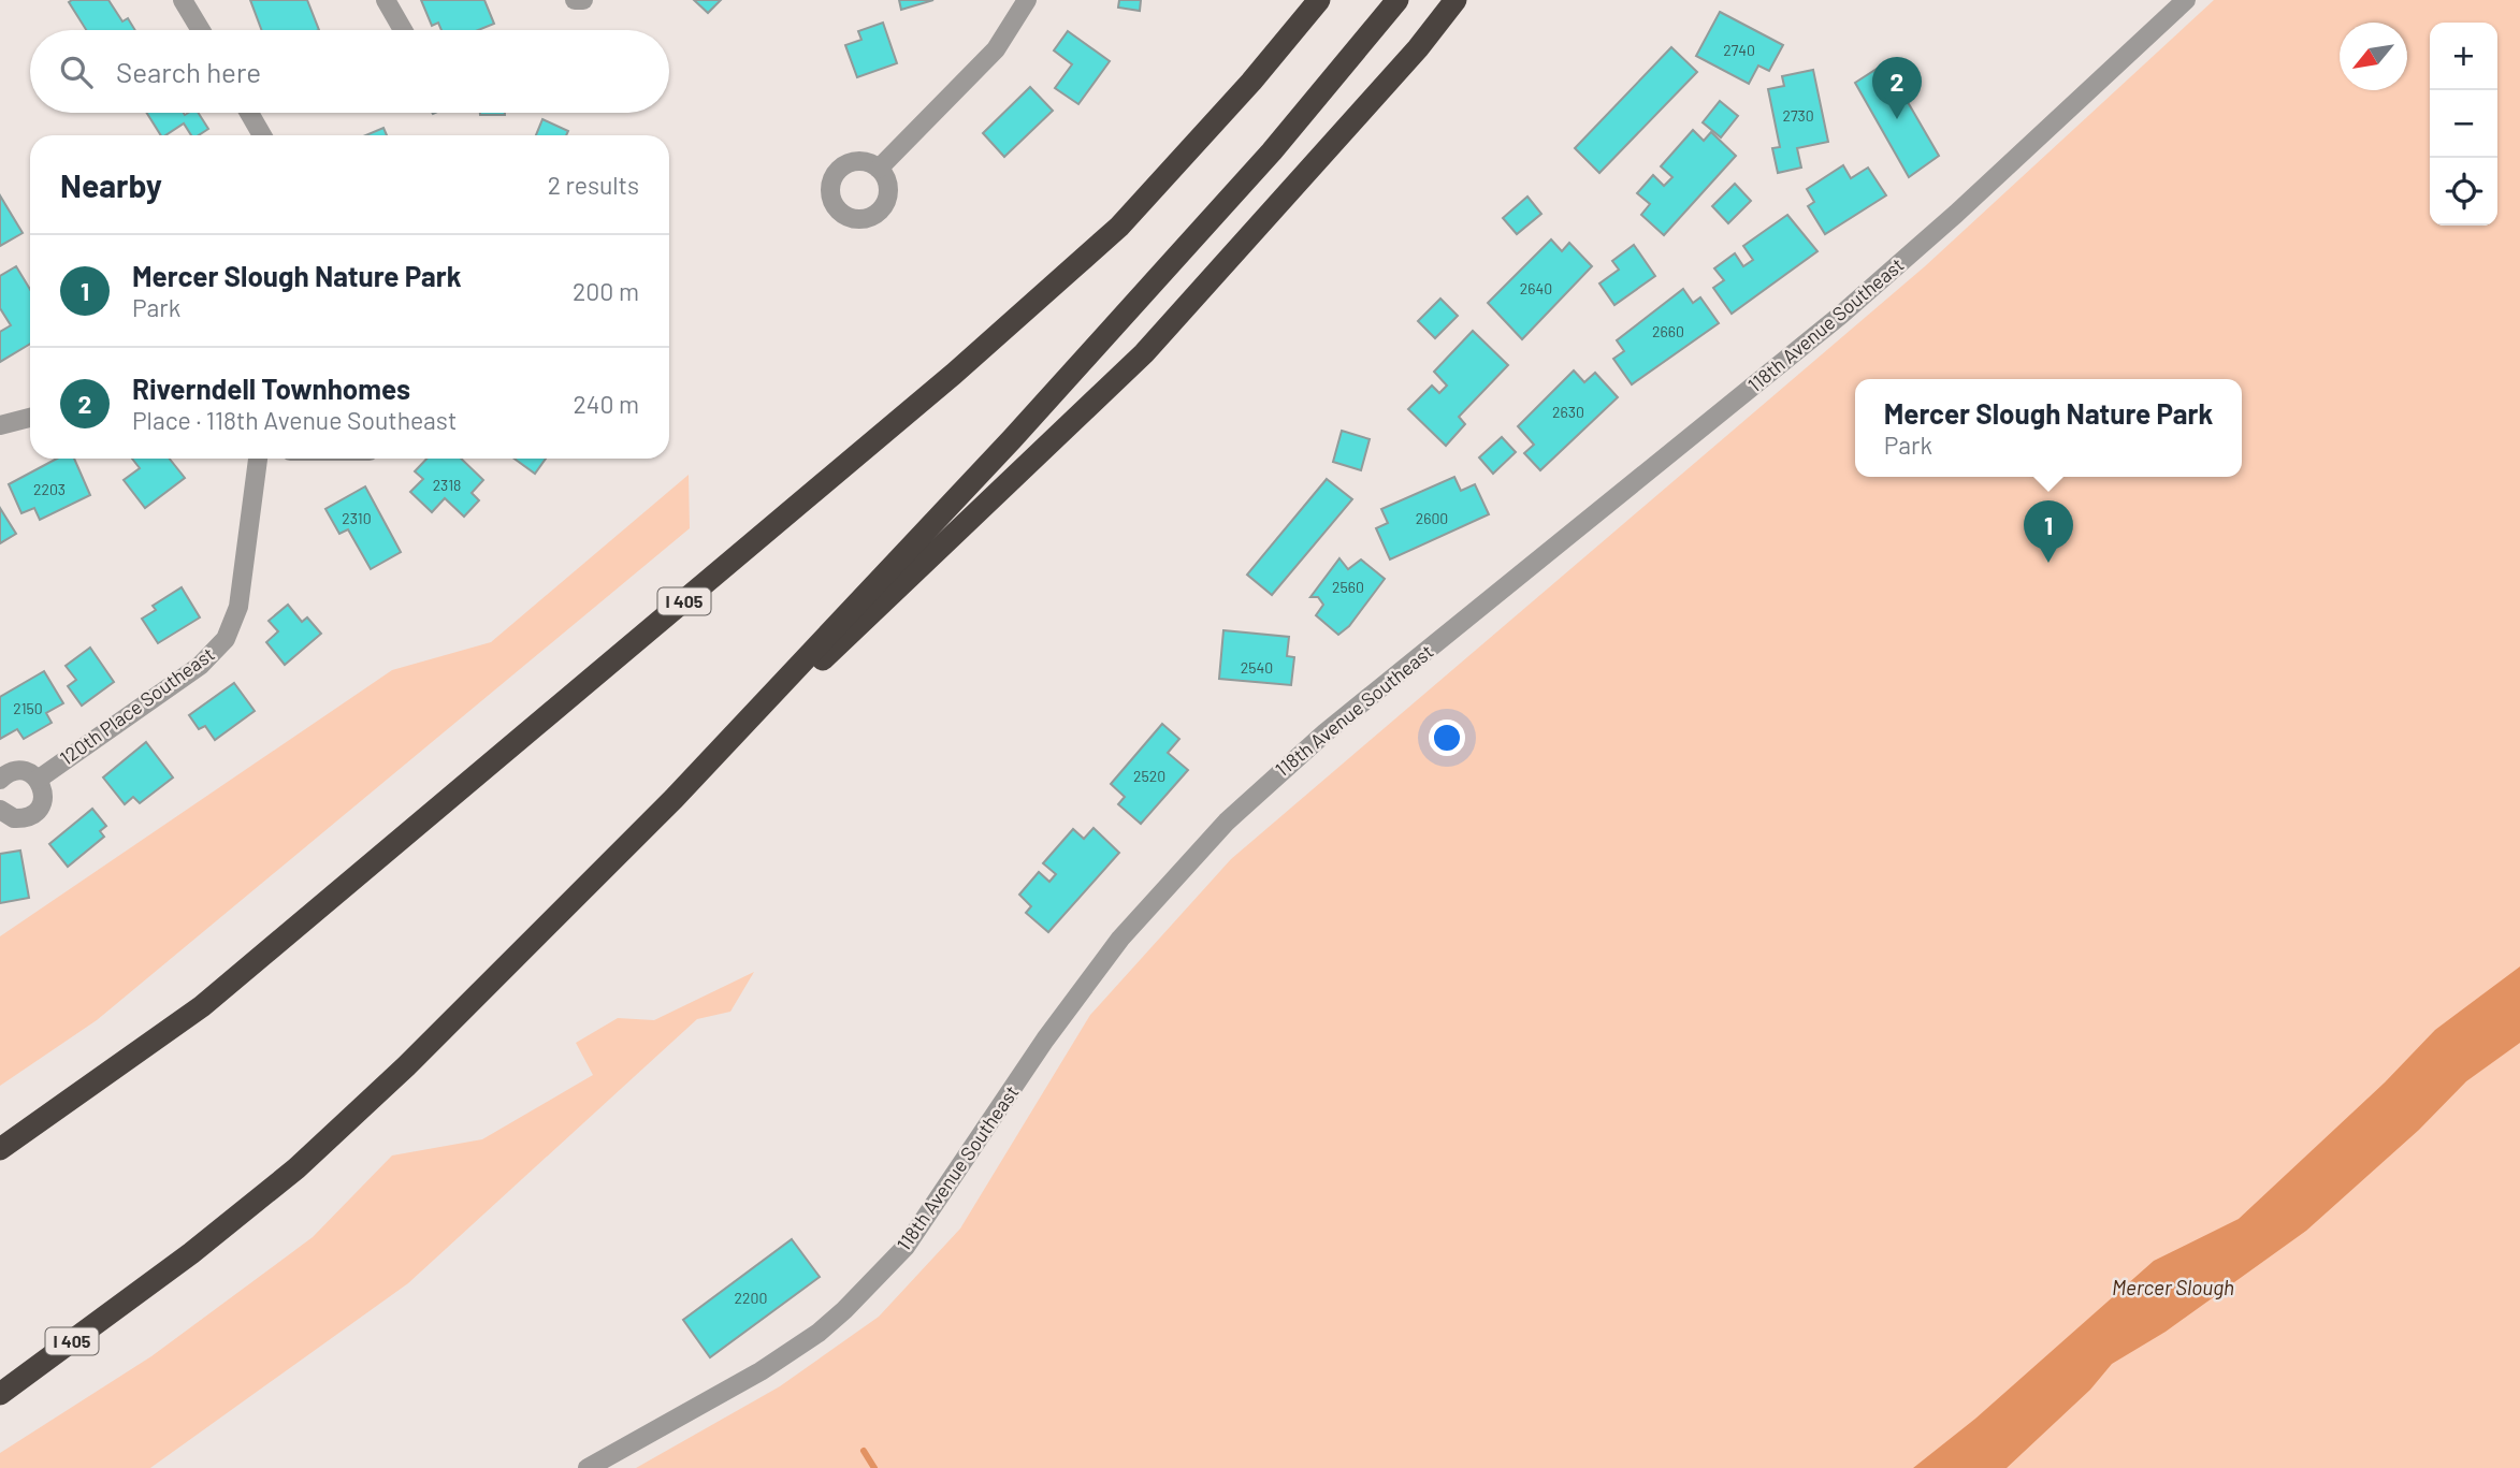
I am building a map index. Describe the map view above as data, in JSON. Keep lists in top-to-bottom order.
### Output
{
  "streets": {
    "highway": ["I 405"],
    "street": ["118th Avenue Southeast", "120th Place Southeast"]
  },
  "water": ["Mercer Slough"],
  "house_numbers": [
    "2740",
    "2730",
    "2640",
    "2660",
    "2630",
    "2318",
    "2203",
    "2310",
    "2600",
    "2560",
    "2540",
    "2150",
    "2520",
    "2200"
  ],
  "north": "bottom left",
  "page": {
    "map_buttons": ["+", "−"],
    "search": "Search here",
    "pins": ["2", "1"],
    "heading": ["Nearby", "2 results"],
    "list": [
      {
        "mark": "1",
        "name": "Mercer Slough Nature Park",
        "note": "Park",
        "value": "200 m"
      },
      {
        "mark": "2",
        "name": "Riverndell Townhomes",
        "note": "Place · 118th Avenue Southeast",
        "value": "240 m"
      }
    ],
    "popup": ["Mercer Slough Nature Park", "Park"]
  }
}
